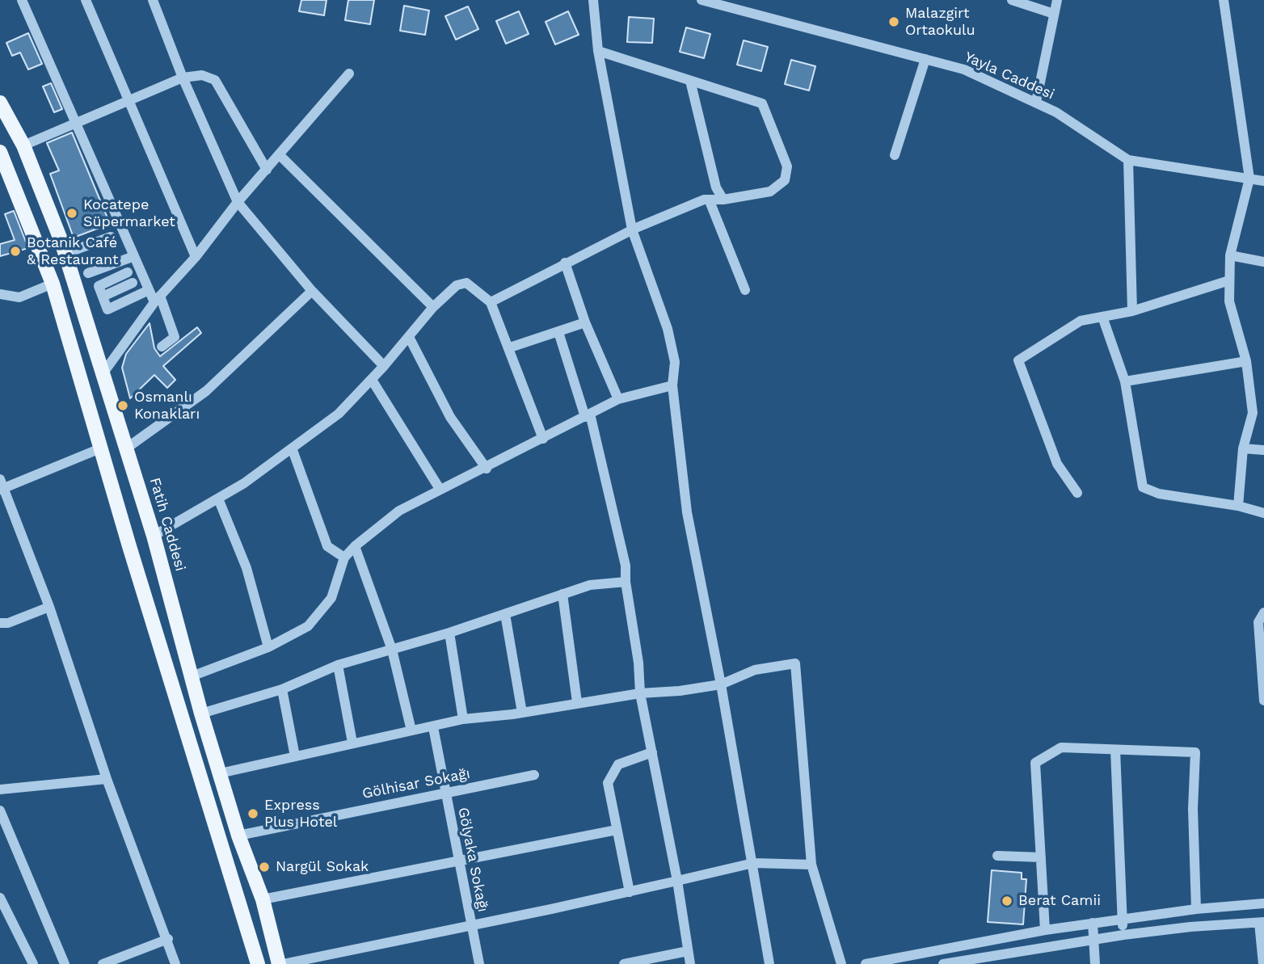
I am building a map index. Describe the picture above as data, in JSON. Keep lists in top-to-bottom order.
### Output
{
  "streets": {
    "main road": ["Fatih Caddesi"],
    "street": ["Yayla Caddesi", "Gölhisar Sokağı", "Gölyaka Sokağı"]
  },
  "crossings": [
    ["Fatih Caddesi", "Gölhisar Sokağı"],
    ["Gölhisar Sokağı", "Gölyaka Sokağı"]
  ],
  "places": [
    "Malazgirt Ortaokulu",
    "Kocatepe Süpermarket",
    "Botanik Café & Restaurant",
    "Osmanlı Konakları",
    "Express Plus Hotel",
    "Nargül Sokak",
    "Berat Camii"
  ]
}
